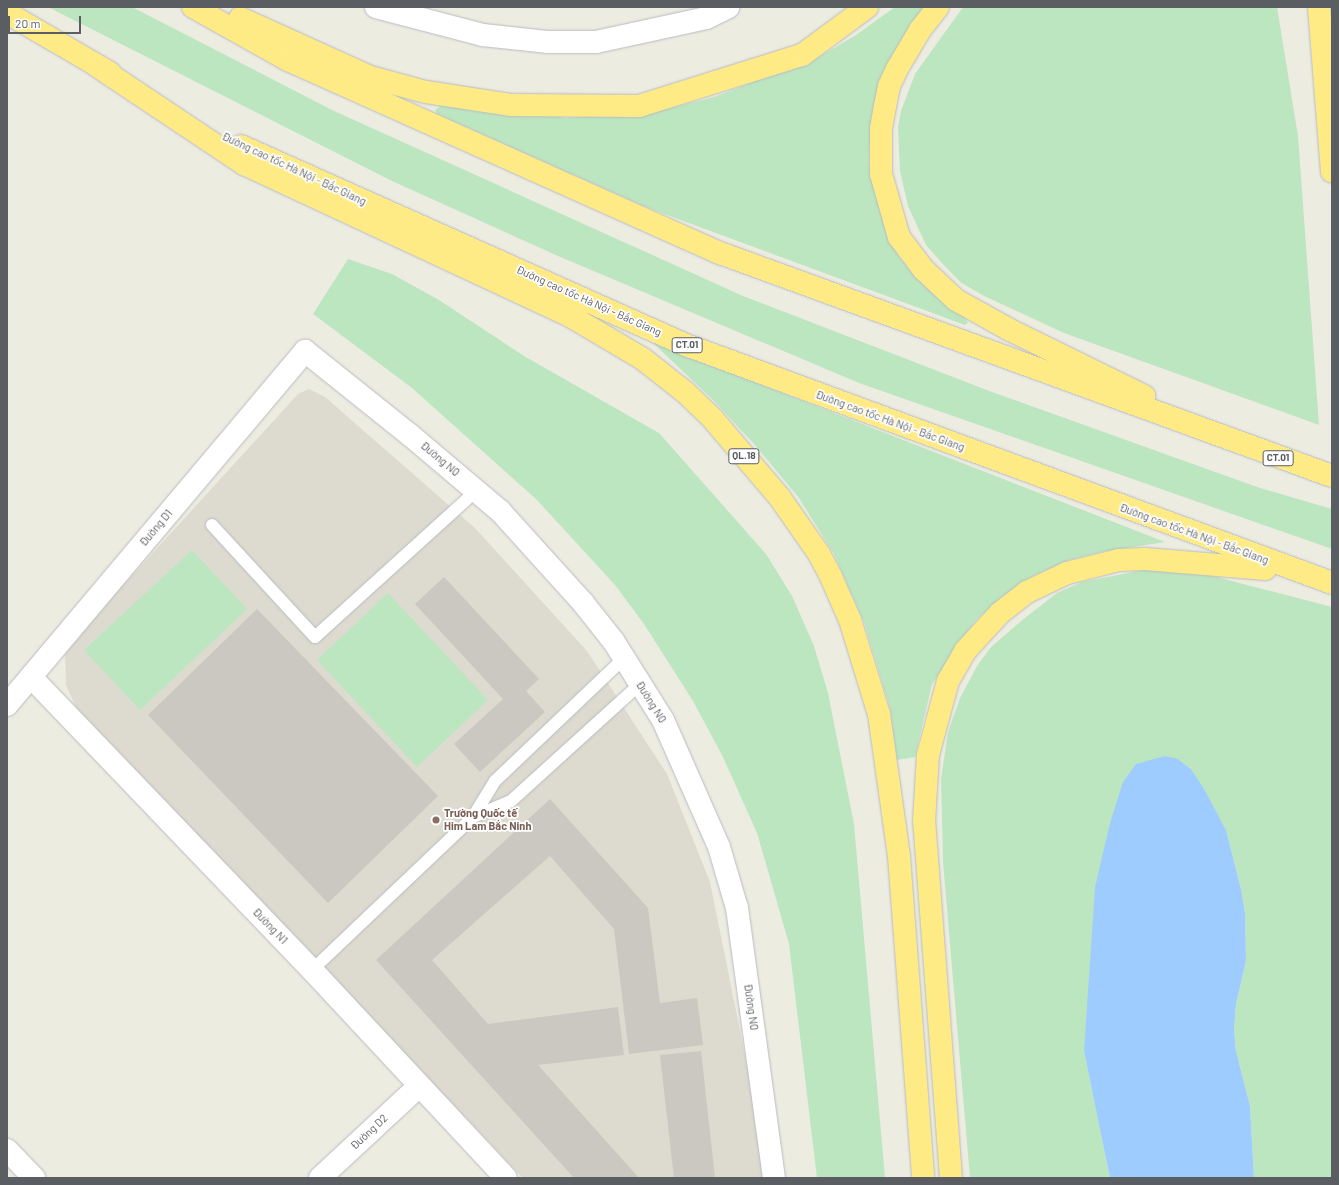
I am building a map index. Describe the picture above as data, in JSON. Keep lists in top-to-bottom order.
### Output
{
  "streets": {
    "highway": ["Đường cao tốc Hà Nội - Bắc Giang", "CT.01", "QL.18"],
    "street": [
      "Đường N0",
      "Đường D1",
      "Đường N1",
      "Đường D2"
    ]
  },
  "crossings": [
    ["Đường cao tốc Hà Nội - Bắc Giang", "QL.18"],
    ["Đường N0", "Đường D1"],
    ["Đường D1", "Đường N1"],
    ["Đường N1", "Đường D2"]
  ],
  "places": ["Trường Quốc tế Him Lam Bắc Ninh"],
  "scale_bar": "20 m"
}
